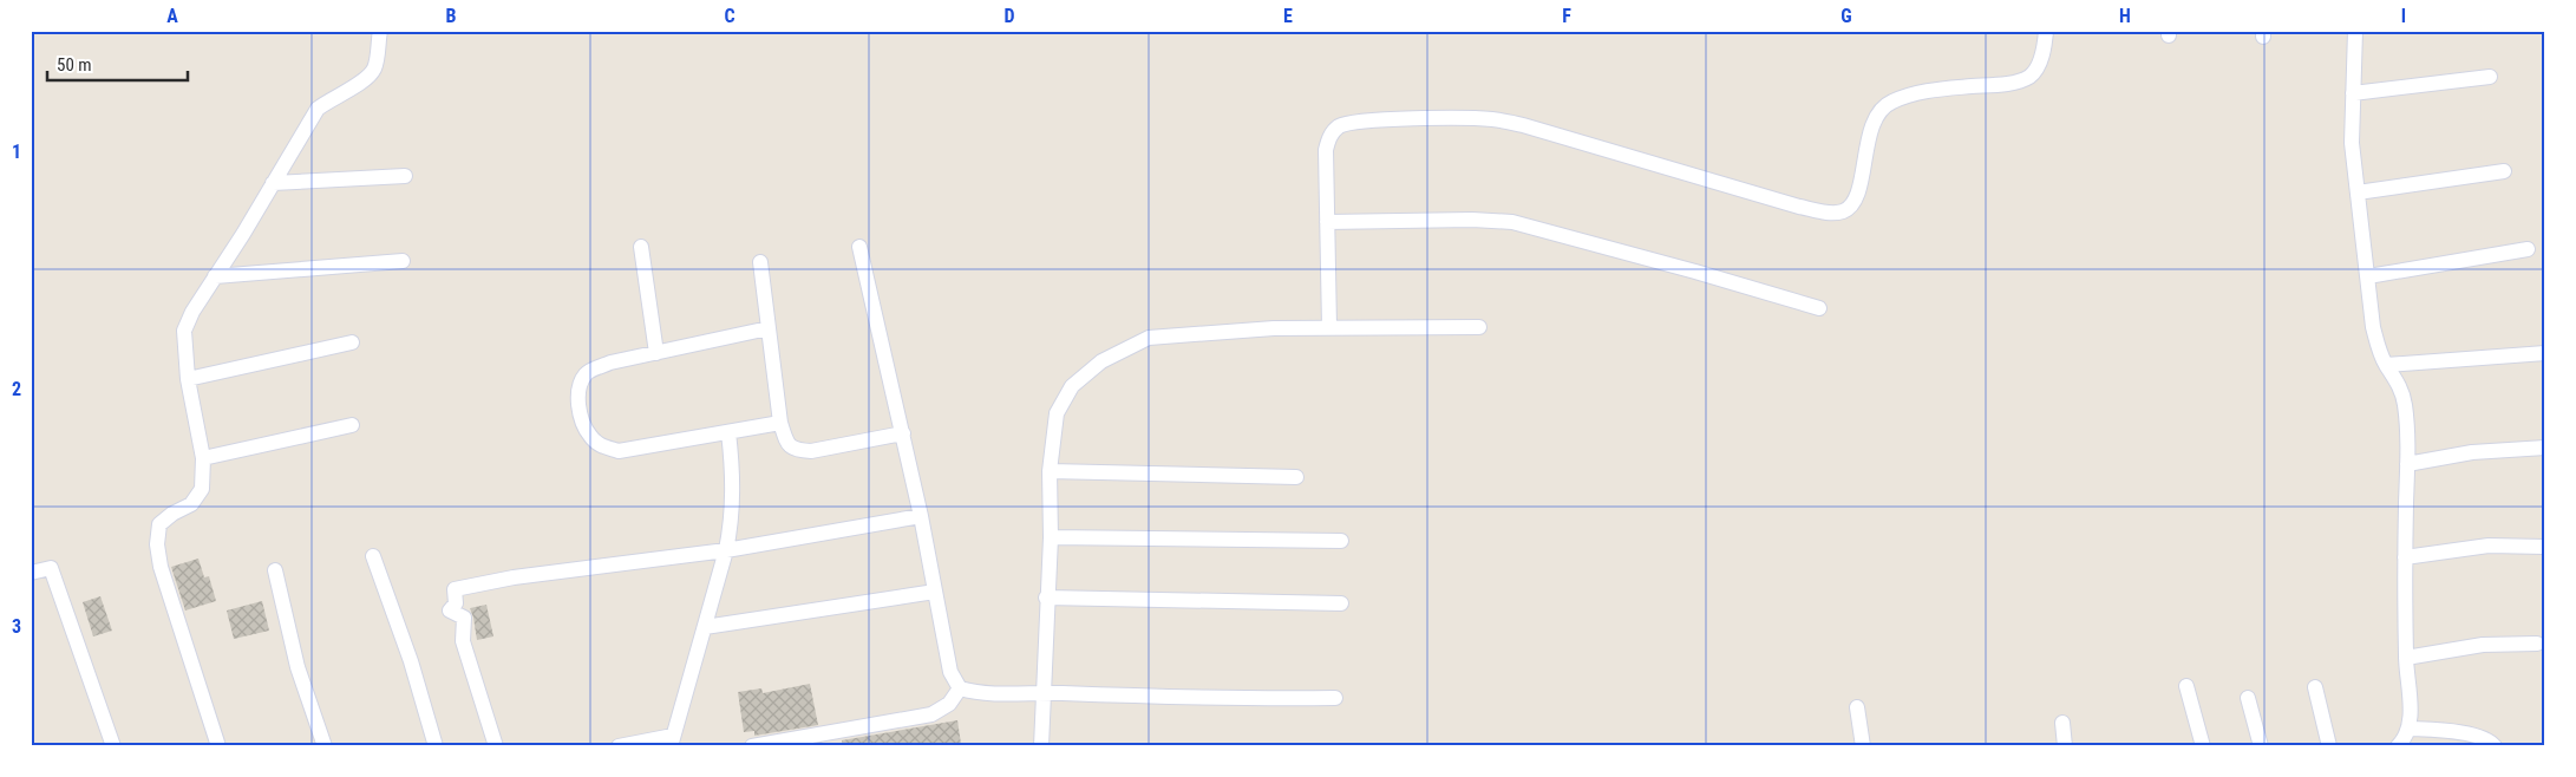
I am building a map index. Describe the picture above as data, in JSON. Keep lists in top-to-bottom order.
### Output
{
  "scale_bar": "50 m",
  "grid": {
    "columns": [
      "A",
      "B",
      "C",
      "D",
      "E",
      "F",
      "G",
      "H",
      "I"
    ],
    "rows": ["1", "2", "3"]
  }
}
